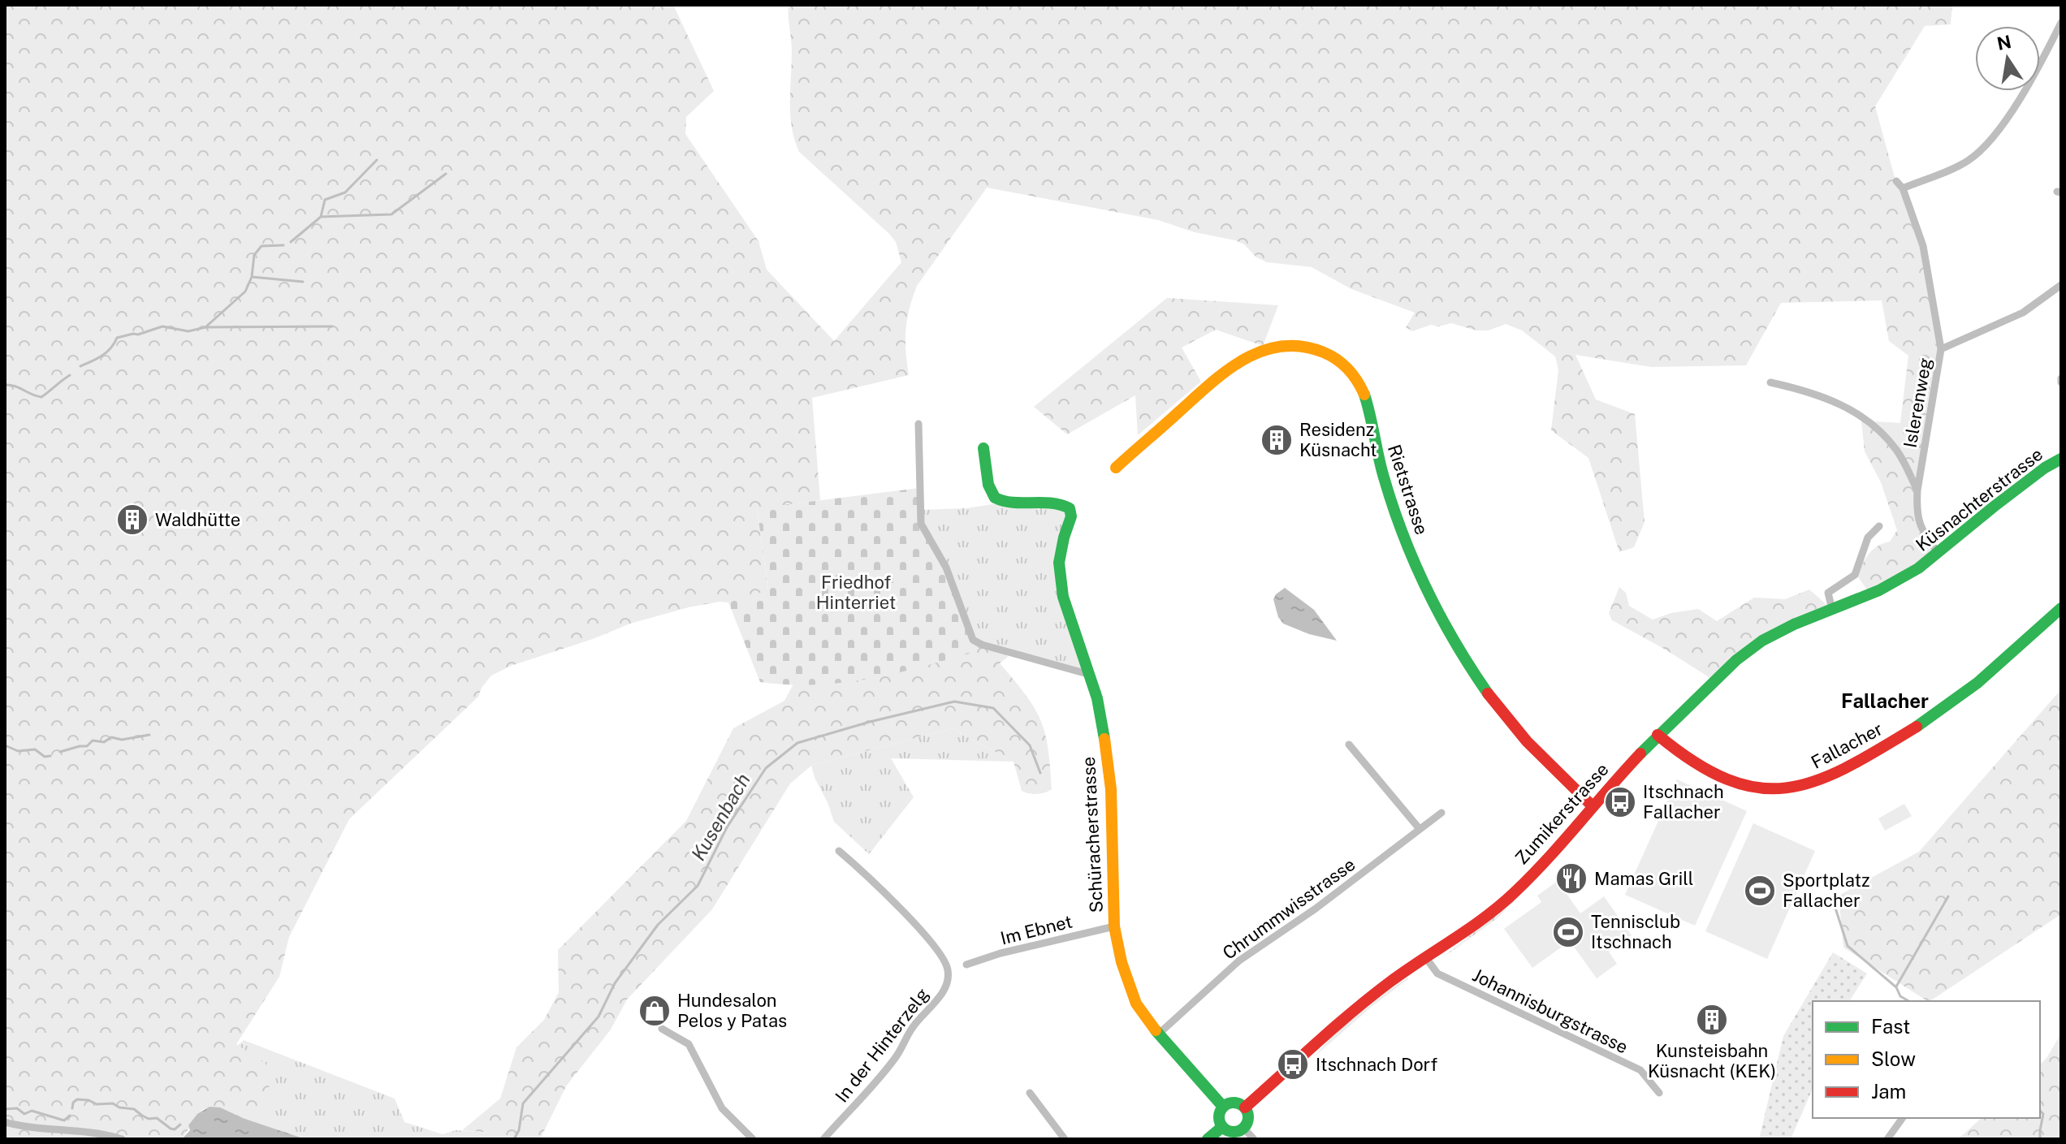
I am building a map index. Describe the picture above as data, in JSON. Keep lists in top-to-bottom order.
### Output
{
  "streets": {
    "street": [
      "Islerenweg",
      "Rietstrasse",
      "Küsnachterstrasse",
      "Fallacher",
      "Zumikerstrasse",
      "Schüracherstrasse",
      "Chrummwisstrasse",
      "Im Ebnet",
      "Johannisburgstrasse",
      "In der Hinterzelg"
    ]
  },
  "crossings": [
    ["Islerenweg", "Küsnachterstrasse"],
    ["Rietstrasse", "Zumikerstrasse"],
    ["Küsnachterstrasse", "Zumikerstrasse"],
    ["Fallacher", "Zumikerstrasse"],
    ["Zumikerstrasse", "Schüracherstrasse"],
    ["Zumikerstrasse", "Johannisburgstrasse"],
    ["Schüracherstrasse", "Chrummwisstrasse"],
    ["Schüracherstrasse", "Im Ebnet"]
  ],
  "districts": ["Fallacher"],
  "water": ["Kusenbach"],
  "parks": ["Friedhof Hinterriet"],
  "places": {
    "building": ["Residenz Küsnacht", "Waldhütte", "Kunsteisbahn Küsnacht (KEK)"],
    "bus stop": ["Itschnach Fallacher", "Itschnach Dorf"],
    "restaurant": ["Mamas Grill"],
    "sports": ["Sportplatz Fallacher", "Tennisclub Itschnach"],
    "shop": ["Hundesalon Pelos y Patas"]
  },
  "legend": ["Fast", "Slow", "Jam"],
  "north": "top"
}
